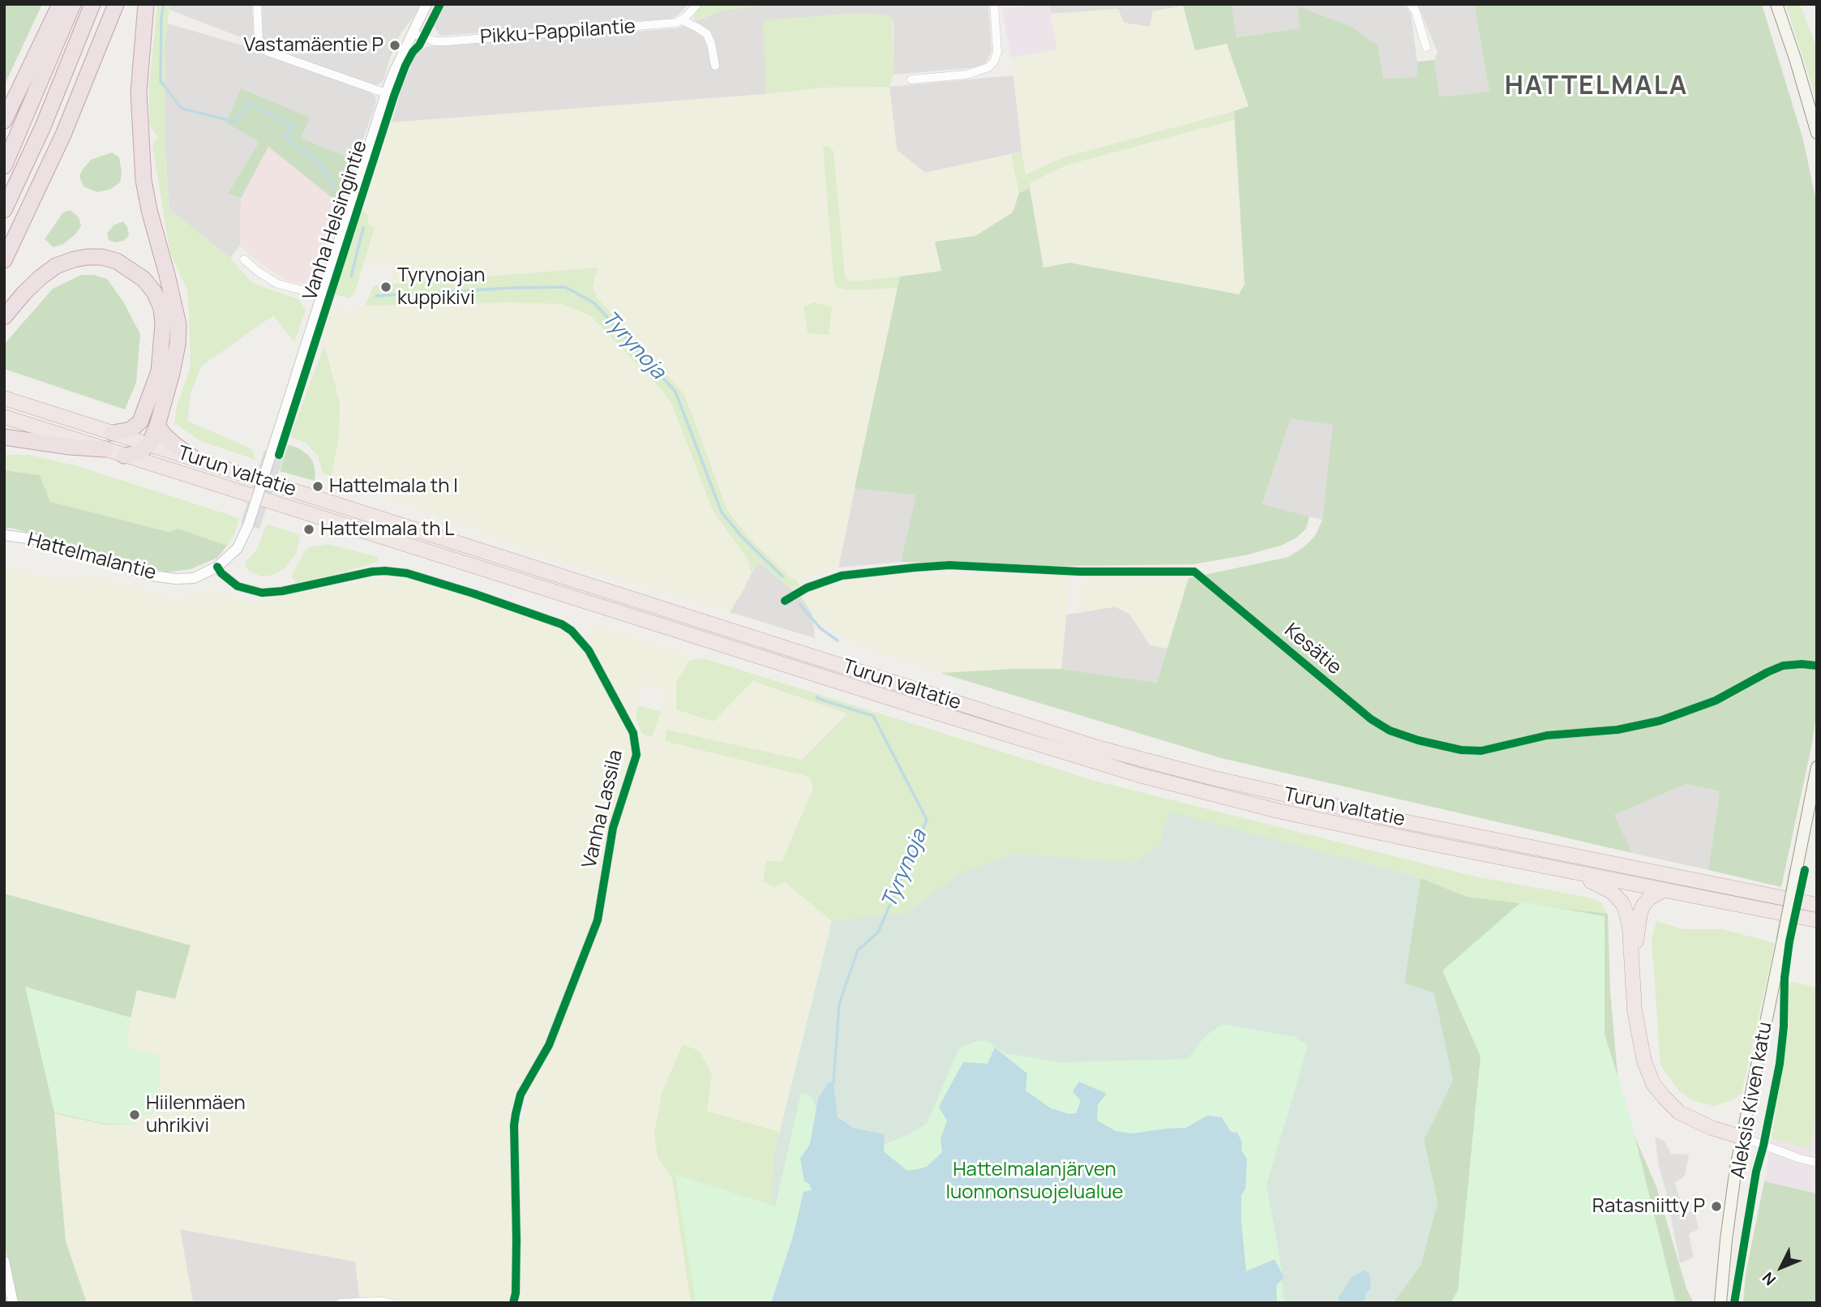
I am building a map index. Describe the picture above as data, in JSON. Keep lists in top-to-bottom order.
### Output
{
  "streets": {
    "highway": ["Turun valtatie"],
    "main road": ["Aleksis Kiven katu"],
    "street": [
      "Pikku-Pappilantie",
      "Vanha Helsingintie",
      "Hattelmalantie",
      "Kesätie",
      "Vanha Lassila"
    ]
  },
  "crossings": [
    ["Pikku-Pappilantie", "Vanha Helsingintie"],
    ["Vanha Helsingintie", "Hattelmalantie"],
    ["Hattelmalantie", "Vanha Lassila"]
  ],
  "districts": ["HATTELMALA"],
  "water": ["Tyrynoja"],
  "parks": ["Hattelmalanjärven luonnonsuojelualue"],
  "places": [
    "Vastamäentie P",
    "Tyrynojan kuppikivi",
    "Hattelmala th I",
    "Hattelmala th L",
    "Hiilenmäen uhrikivi",
    "Ratasniitty P"
  ],
  "north": "bottom left"
}
